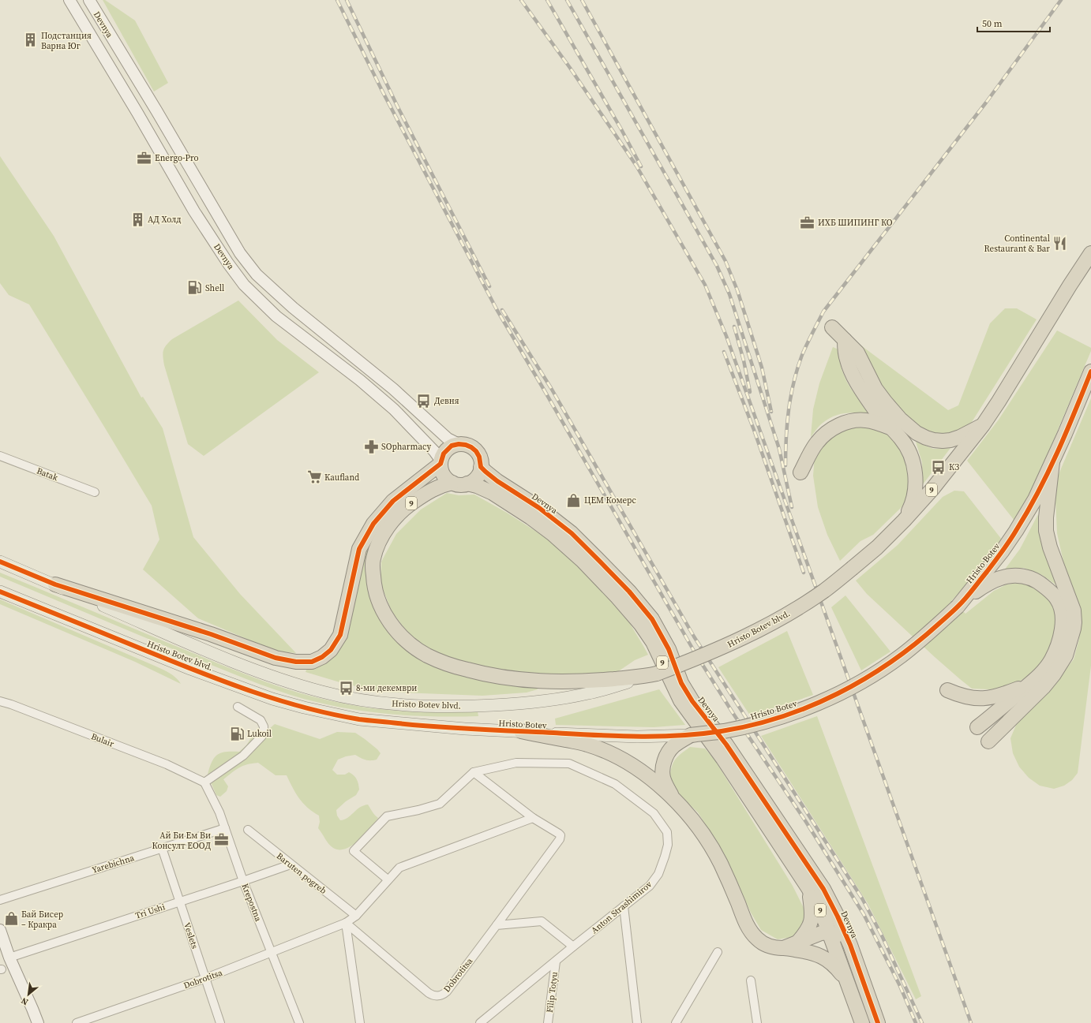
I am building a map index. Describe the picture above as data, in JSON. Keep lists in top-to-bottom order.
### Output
{
  "streets": {
    "highway": [
      "Devnya",
      "9",
      "Hristo Botev",
      "Hristo Botev blvd."
    ],
    "street": [
      "Batak",
      "Bulair",
      "Yarebichna",
      "Baruten pogreb",
      "Krepostna",
      "Anton Strashimirov",
      "Tri Ushi",
      "Veslets",
      "Dobrotitsa",
      "Filip Totyu"
    ]
  },
  "crossings": [
    ["Devnya", "9"],
    ["9", "Hristo Botev blvd."],
    ["Bulair", "Krepostna"],
    ["Yarebichna", "Krepostna"],
    ["Yarebichna", "Veslets"],
    ["Baruten pogreb", "Tri Ushi"],
    ["Baruten pogreb", "Dobrotitsa"],
    ["Krepostna", "Tri Ushi"],
    ["Krepostna", "Dobrotitsa"],
    ["Anton Strashimirov", "Filip Totyu"],
    ["Tri Ushi", "Veslets"],
    ["Veslets", "Dobrotitsa"]
  ],
  "places": {
    "building": ["Подстанция Варна Юг", "АД Холд"],
    "office": ["Energo-Pro", "ИХБ ШИПИНГ КО", "Ай Би Ем Ви Консулт ЕООД"],
    "restaurant": ["Continental Restaurant & Bar"],
    "fuel station": ["Shell", "Lukoil"],
    "bus stop": ["Девня", "КЗ", "8-ми декември"],
    "pharmacy": ["SOpharmacy"],
    "supermarket": ["Kaufland"],
    "shop": ["ЦЕМ Комерс", "Бай Бисер – Кракра"]
  },
  "scale_bar": "50 m",
  "north": "bottom left"
}
